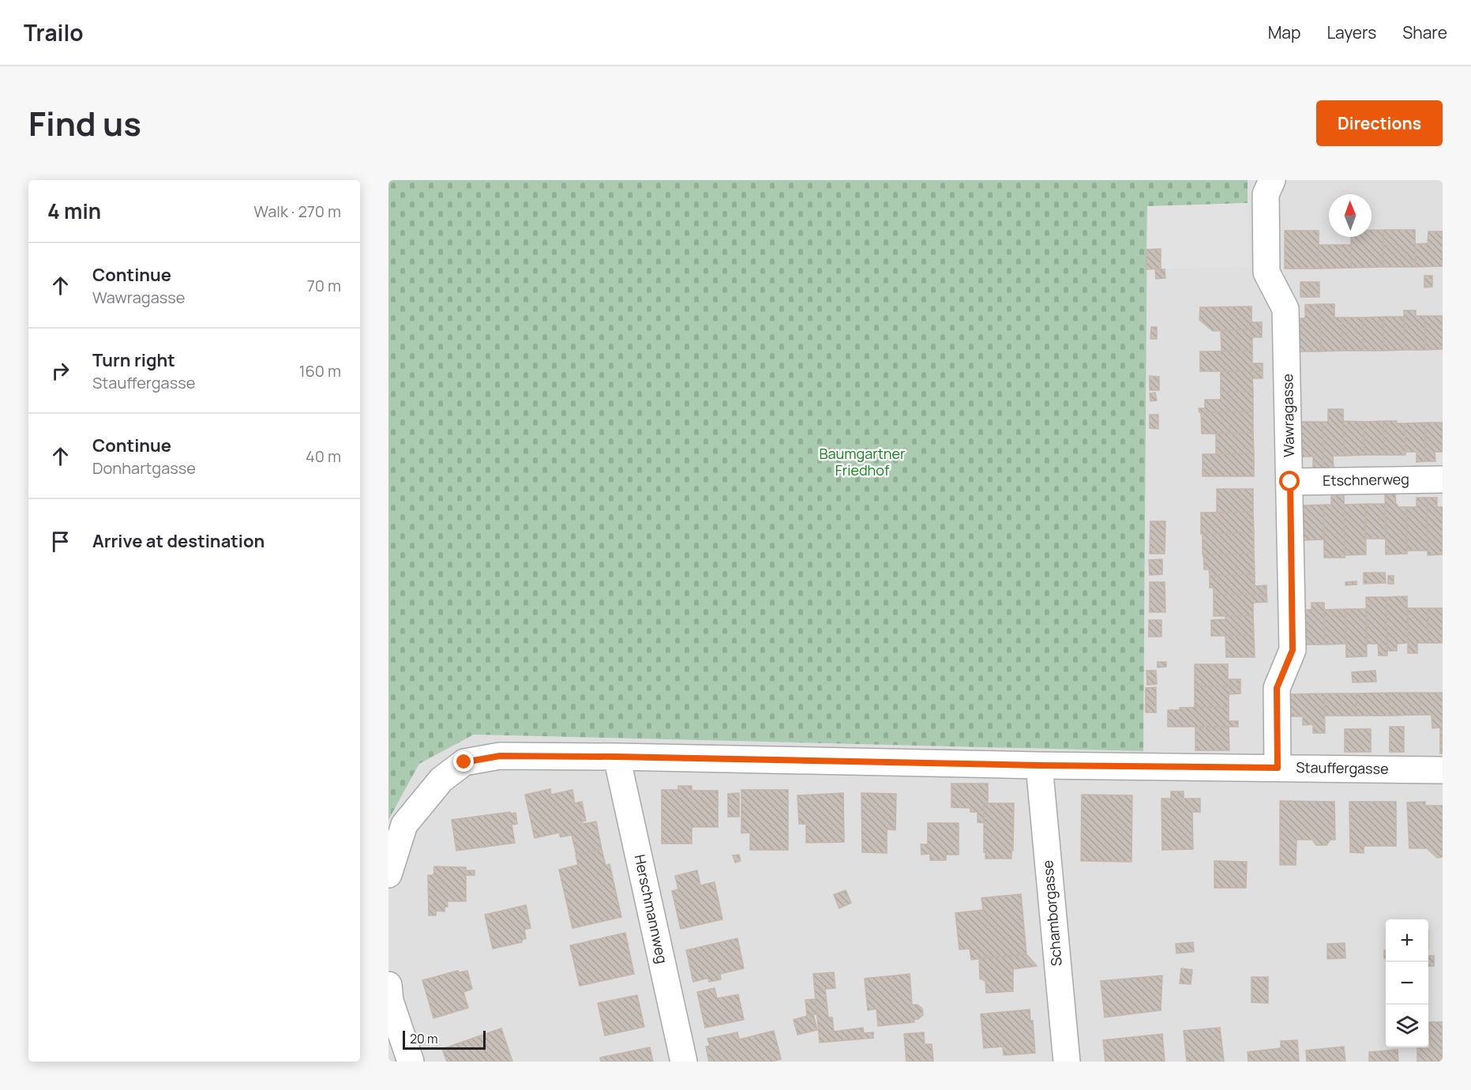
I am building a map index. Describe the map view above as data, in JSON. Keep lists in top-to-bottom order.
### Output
{
  "streets": {
    "street": [
      "Wawragasse",
      "Etschnerweg",
      "Stauffergasse",
      "Herschmannweg",
      "Schamborgasse"
    ]
  },
  "crossings": [
    ["Wawragasse", "Etschnerweg"],
    ["Wawragasse", "Stauffergasse"],
    ["Stauffergasse", "Herschmannweg"],
    ["Stauffergasse", "Schamborgasse"]
  ],
  "parks": ["Baumgartner Friedhof"],
  "scale_bar": "20 m",
  "north": "top",
  "page": {
    "header": "Trailo",
    "nav": ["Map", "Layers", "Share"],
    "title": "Find us",
    "buttons": "Directions",
    "heading": ["4 min", "Walk · 270 m"],
    "list": [
      ["Continue", "Wawragasse", "70 m"],
      ["Turn right", "Stauffergasse", "160 m"],
      ["Continue", "Donhartgasse", "40 m"],
      "Arrive at destination"
    ],
    "map_buttons": ["+", "−"],
    "scale": "20 m"
  }
}
